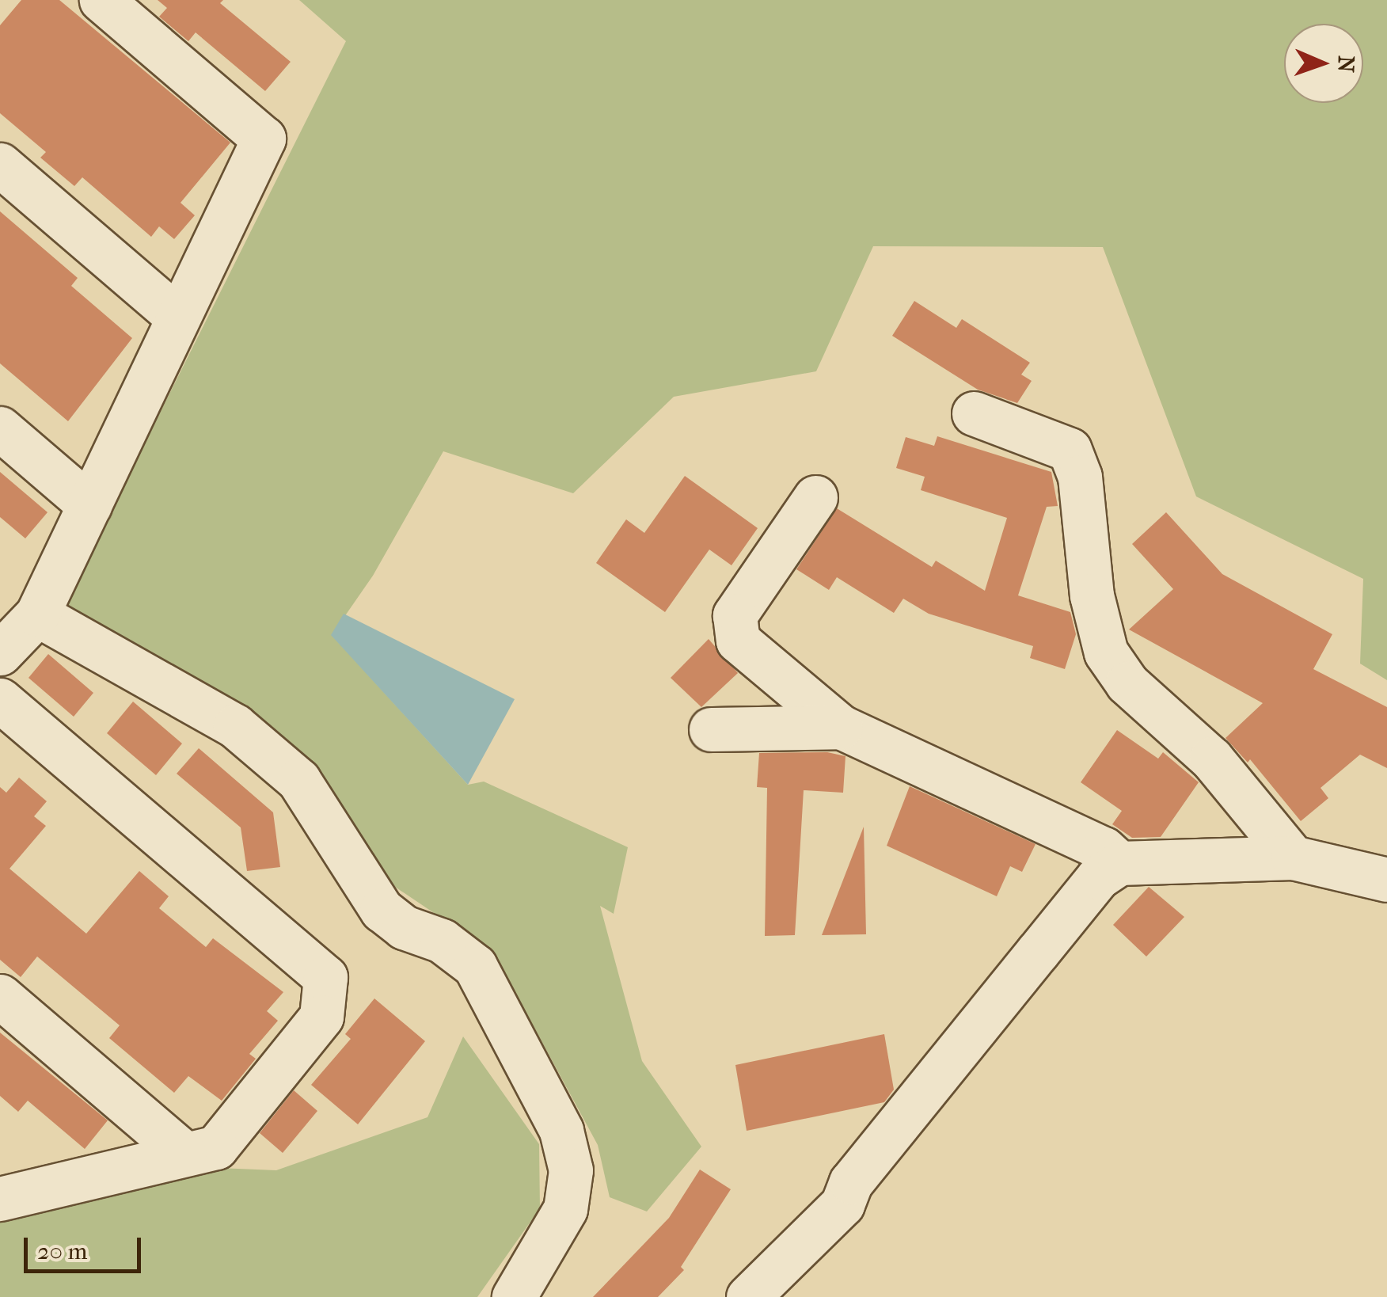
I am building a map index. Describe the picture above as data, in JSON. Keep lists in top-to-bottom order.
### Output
{
  "scale_bar": "20 m",
  "north": "right"
}
